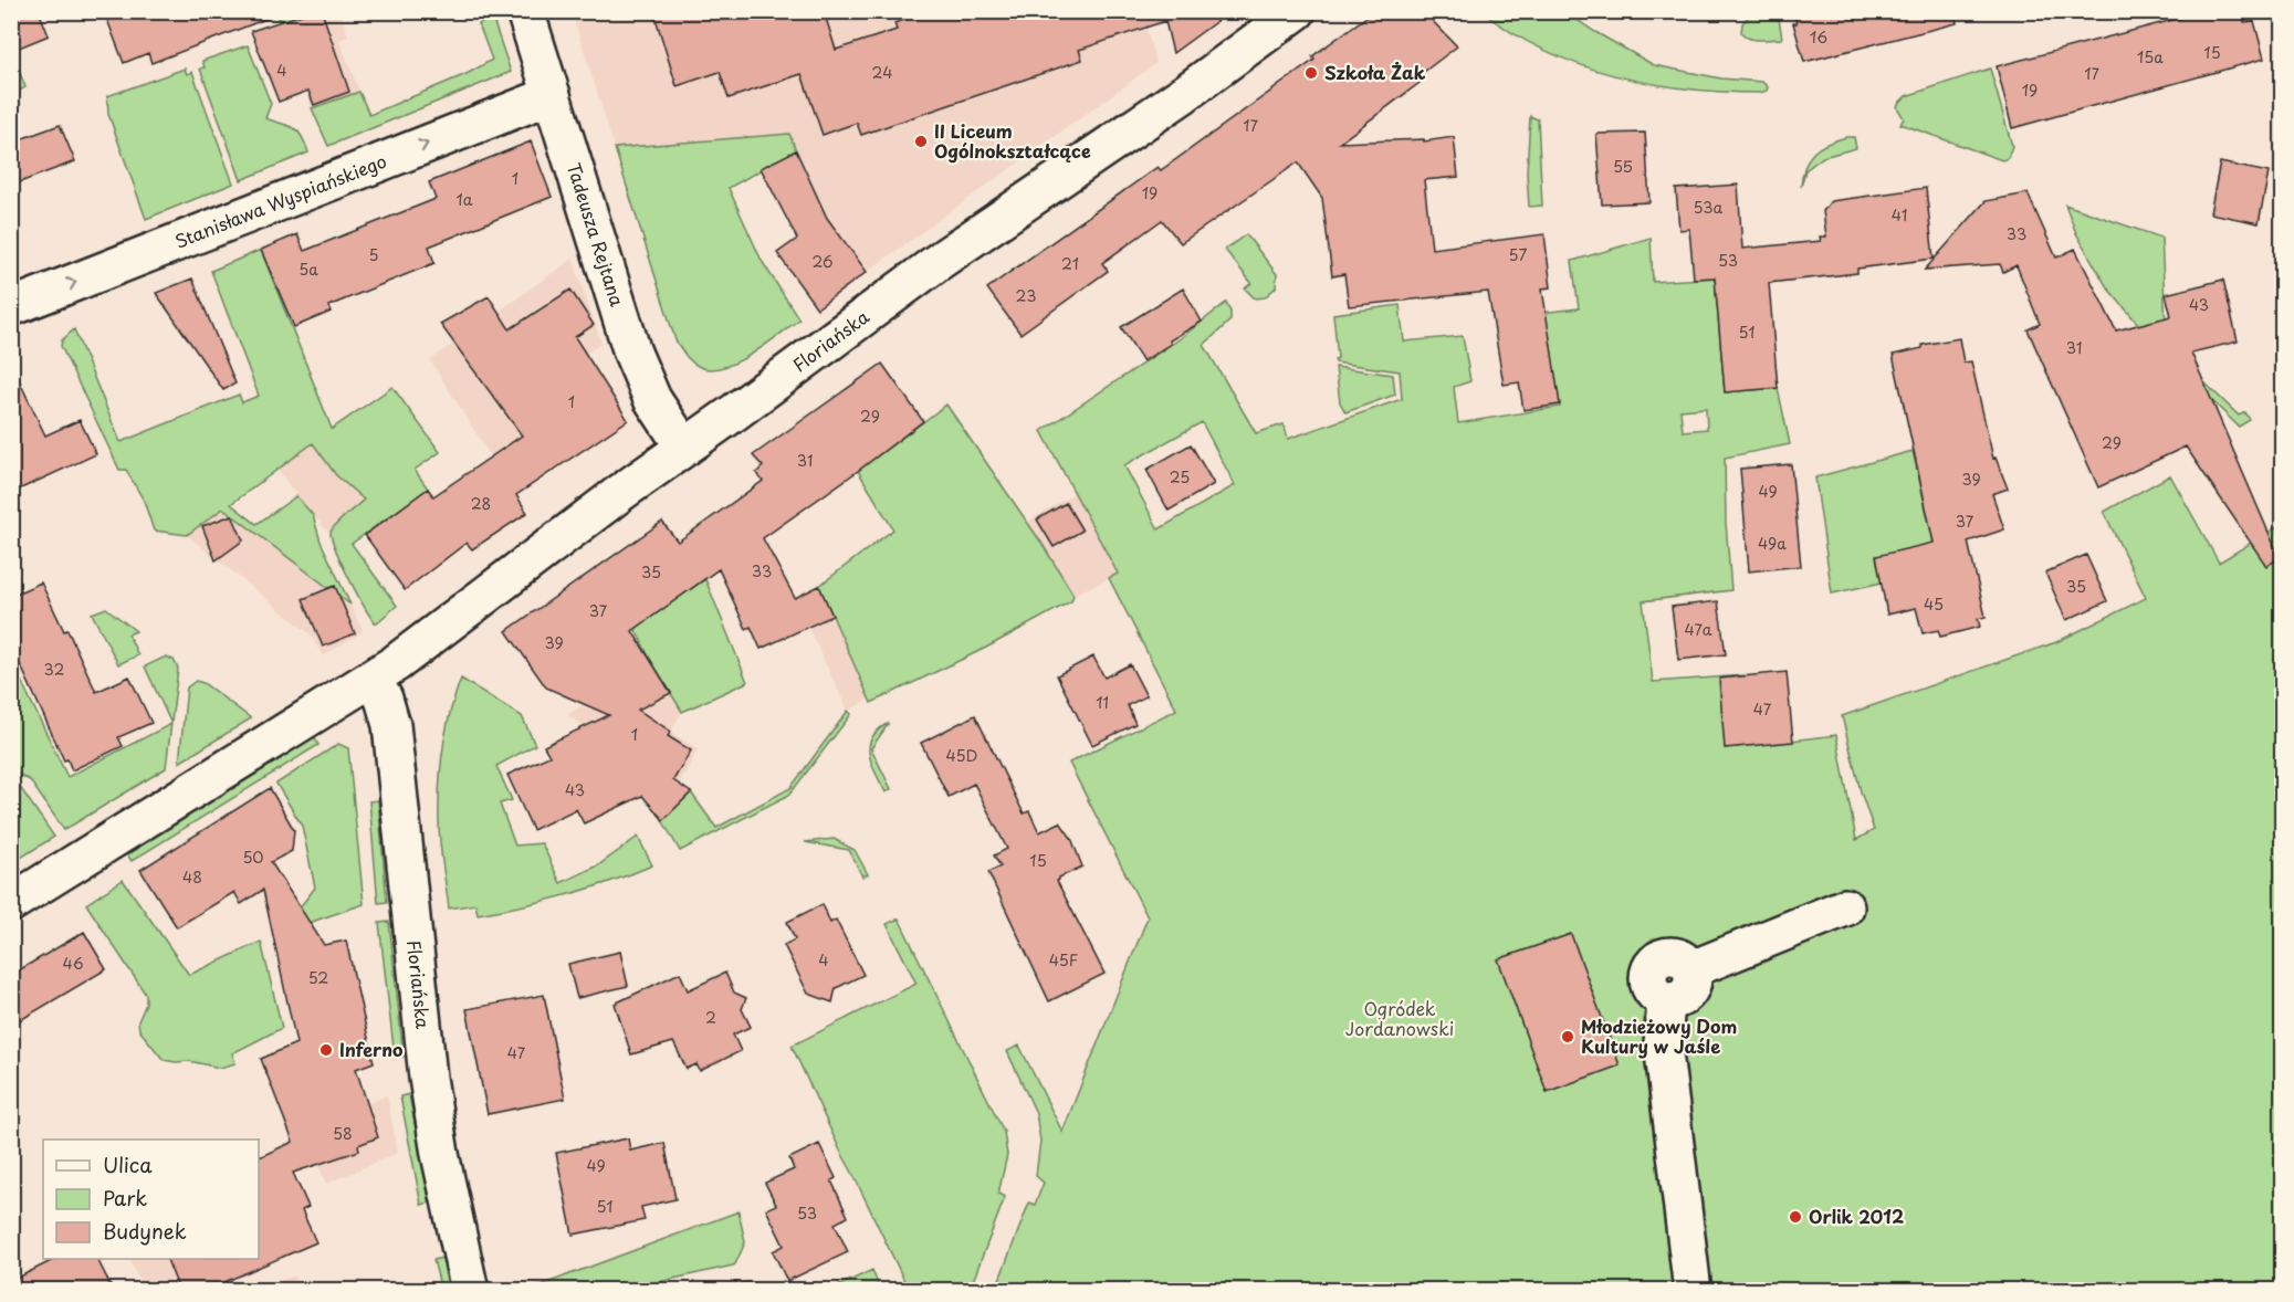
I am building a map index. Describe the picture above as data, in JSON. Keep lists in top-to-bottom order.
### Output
{
  "streets": {
    "street": ["Stanisława Wyspiańskiego", "Tadeusza Rejtana", "Floriańska"]
  },
  "crossings": [
    ["Stanisława Wyspiańskiego", "Tadeusza Rejtana"],
    ["Tadeusza Rejtana", "Floriańska"]
  ],
  "one_way": ["Stanisława Wyspiańskiego"],
  "parks": ["Ogródek Jordanowski"],
  "places": [
    "Szkoła Żak",
    "II Liceum Ogólnokształcące",
    "Młodzieżowy Dom Kultury w Jaśle",
    "Inferno",
    "Orlik 2012"
  ],
  "house_numbers": [
    "16",
    "15",
    "15a",
    "4",
    "24",
    "17",
    "19",
    "17",
    "55",
    "1",
    "19",
    "1a",
    "53a",
    "41",
    "33",
    "5",
    "57",
    "53",
    "26",
    "21",
    "5a",
    "23",
    "43",
    "51",
    "31",
    "1",
    "29",
    "29",
    "31",
    "25",
    "39",
    "49",
    "28",
    "37",
    "49a",
    "33",
    "35",
    "35",
    "45",
    "37",
    "47a",
    "39",
    "32",
    "11",
    "47",
    "1",
    "45D",
    "43",
    "50",
    "15",
    "48",
    "4",
    "45F",
    "46",
    "52",
    "2",
    "47",
    "58",
    "49",
    "51",
    "53"
  ],
  "legend": ["Ulica", "Park", "Budynek"]
}
